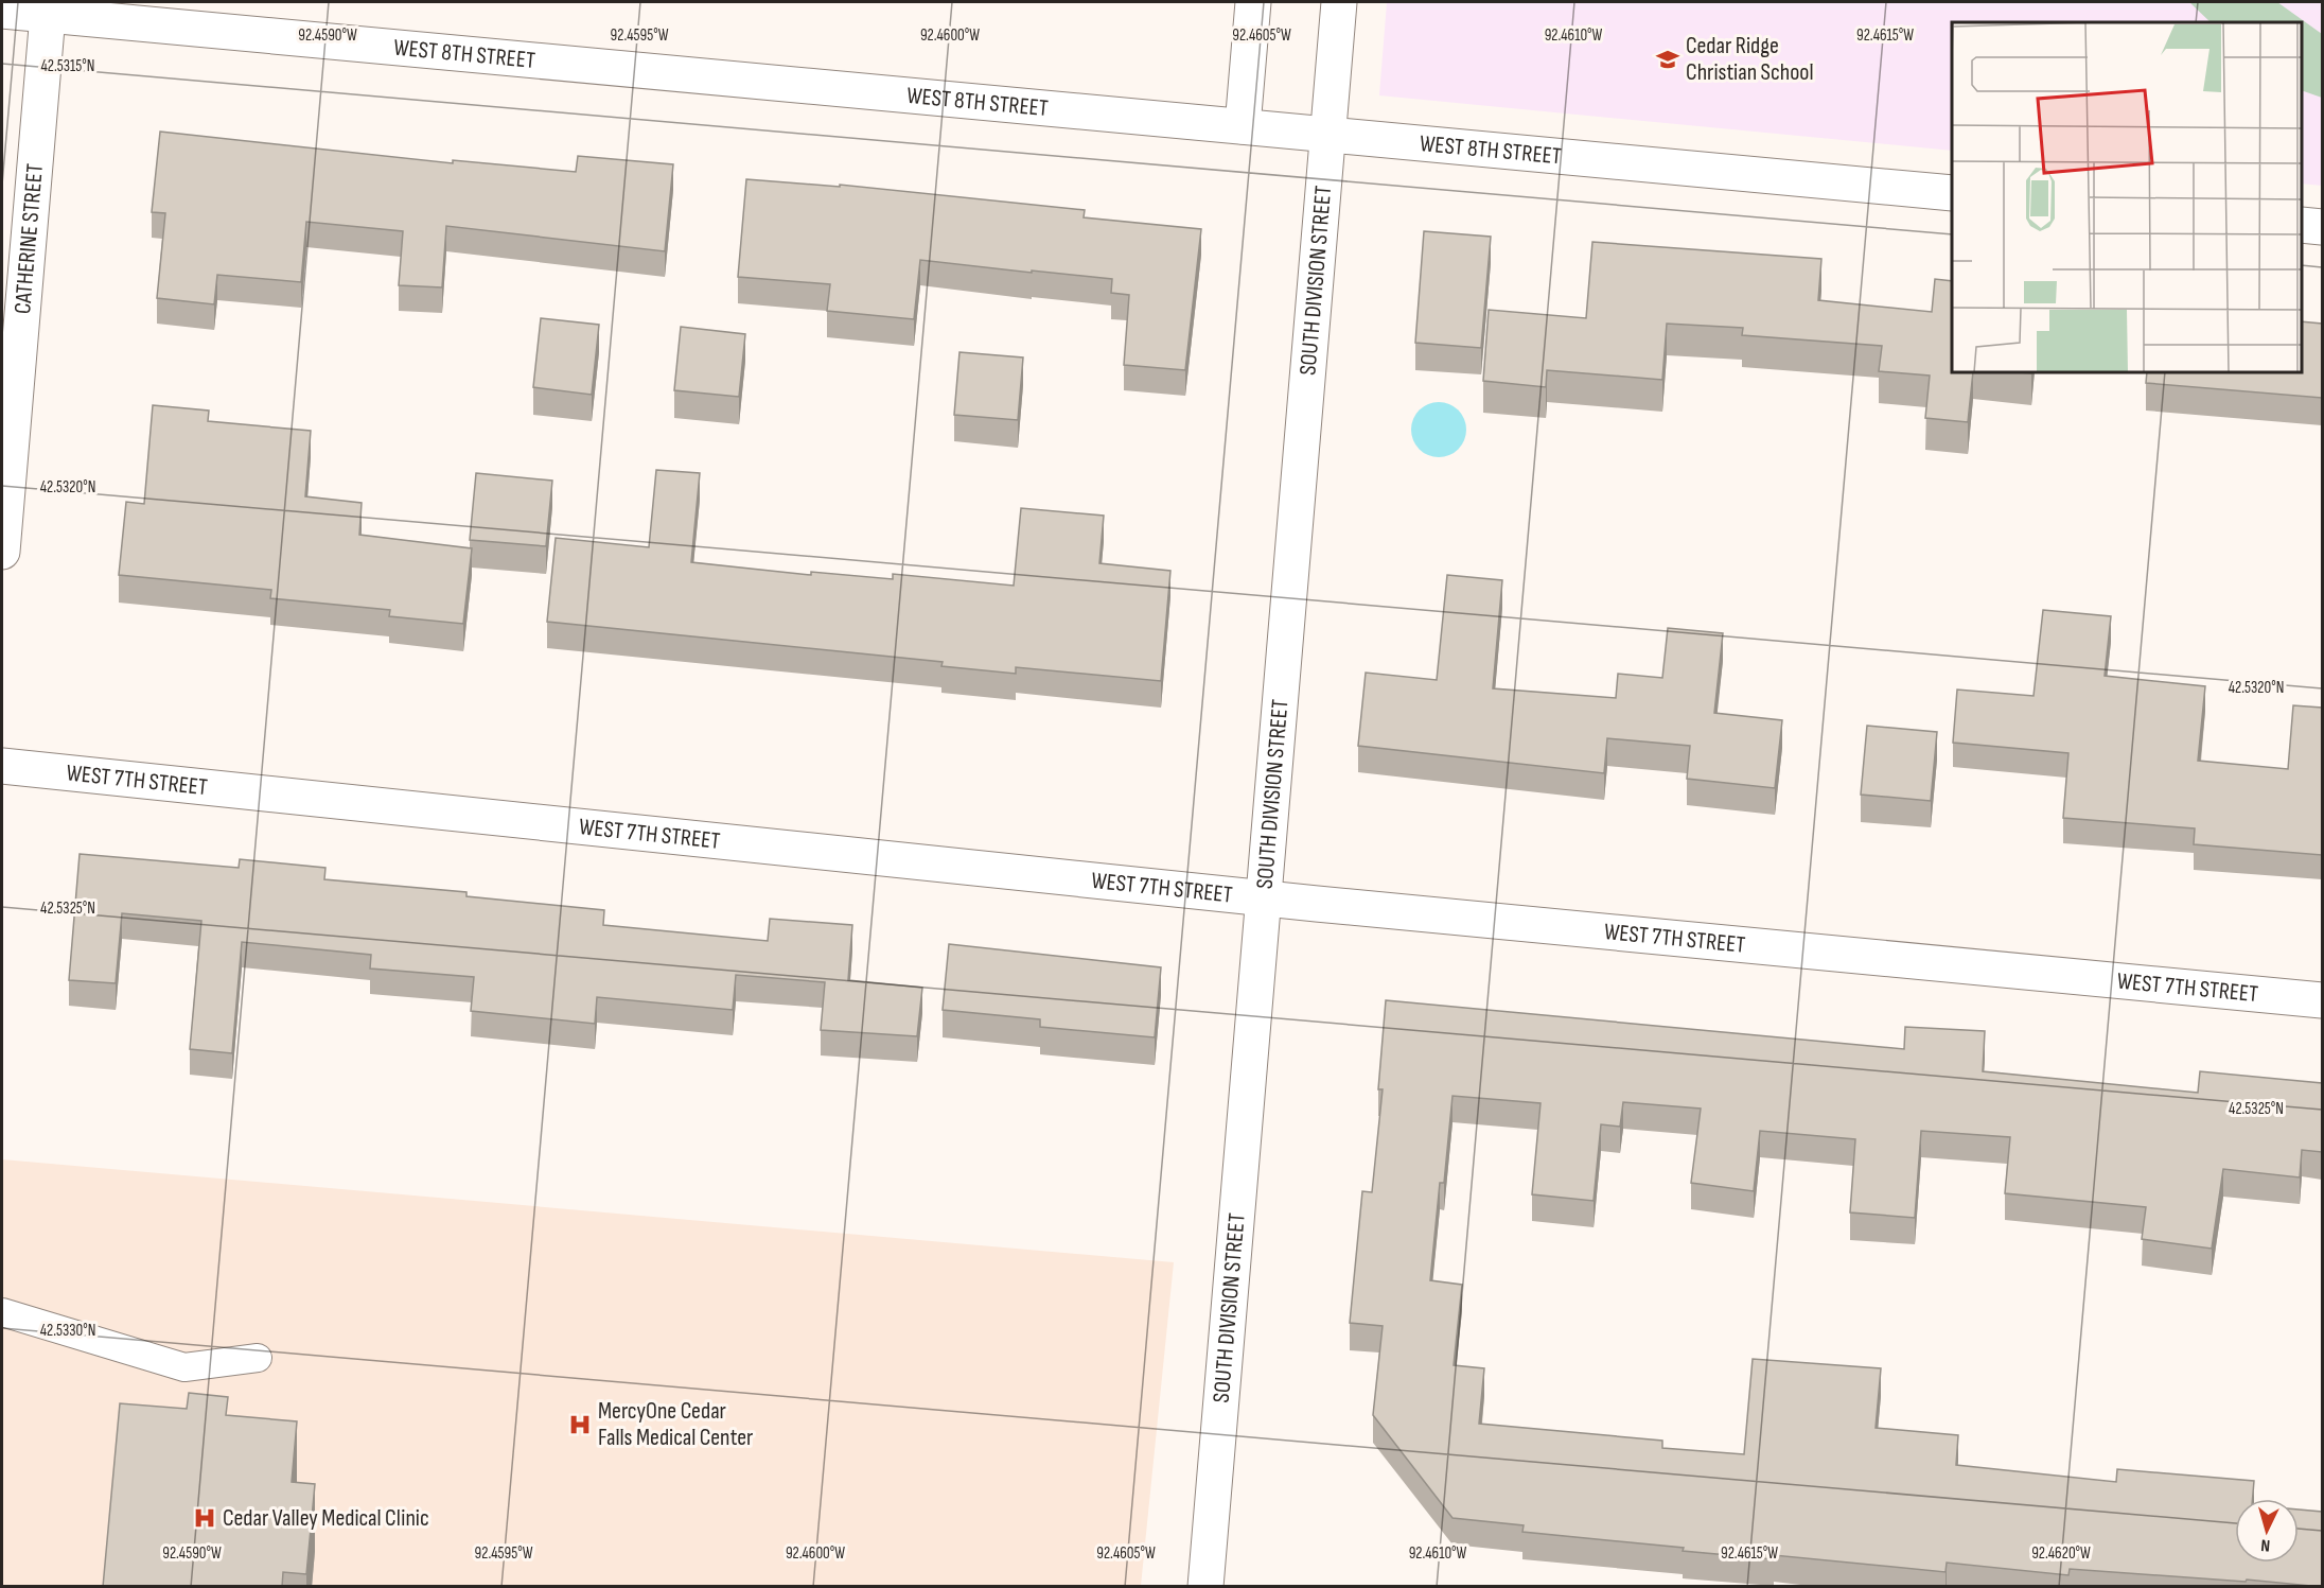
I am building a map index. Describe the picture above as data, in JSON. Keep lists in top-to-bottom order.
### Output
{
  "streets": {
    "street": [
      "WEST 8TH STREET",
      "CATHERINE STREET",
      "SOUTH DIVISION STREET",
      "WEST 7TH STREET"
    ]
  },
  "crossings": [
    ["WEST 8TH STREET", "CATHERINE STREET"],
    ["WEST 8TH STREET", "SOUTH DIVISION STREET"],
    ["SOUTH DIVISION STREET", "WEST 7TH STREET"]
  ],
  "places": {
    "school or university": ["Cedar Ridge Christian School"],
    "hospital": ["MercyOne Cedar Falls Medical Center", "Cedar Valley Medical Clinic"]
  },
  "north": "bottom",
  "coordinates": [
    "92.4590°W",
    "92.4595°W",
    "92.4600°W",
    "92.4605°W",
    "92.4610°W",
    "92.4615°W",
    "42.5315°N",
    "42.5320°N",
    "42.5325°N",
    "42.5330°N",
    "92.4620°W"
  ]
}
